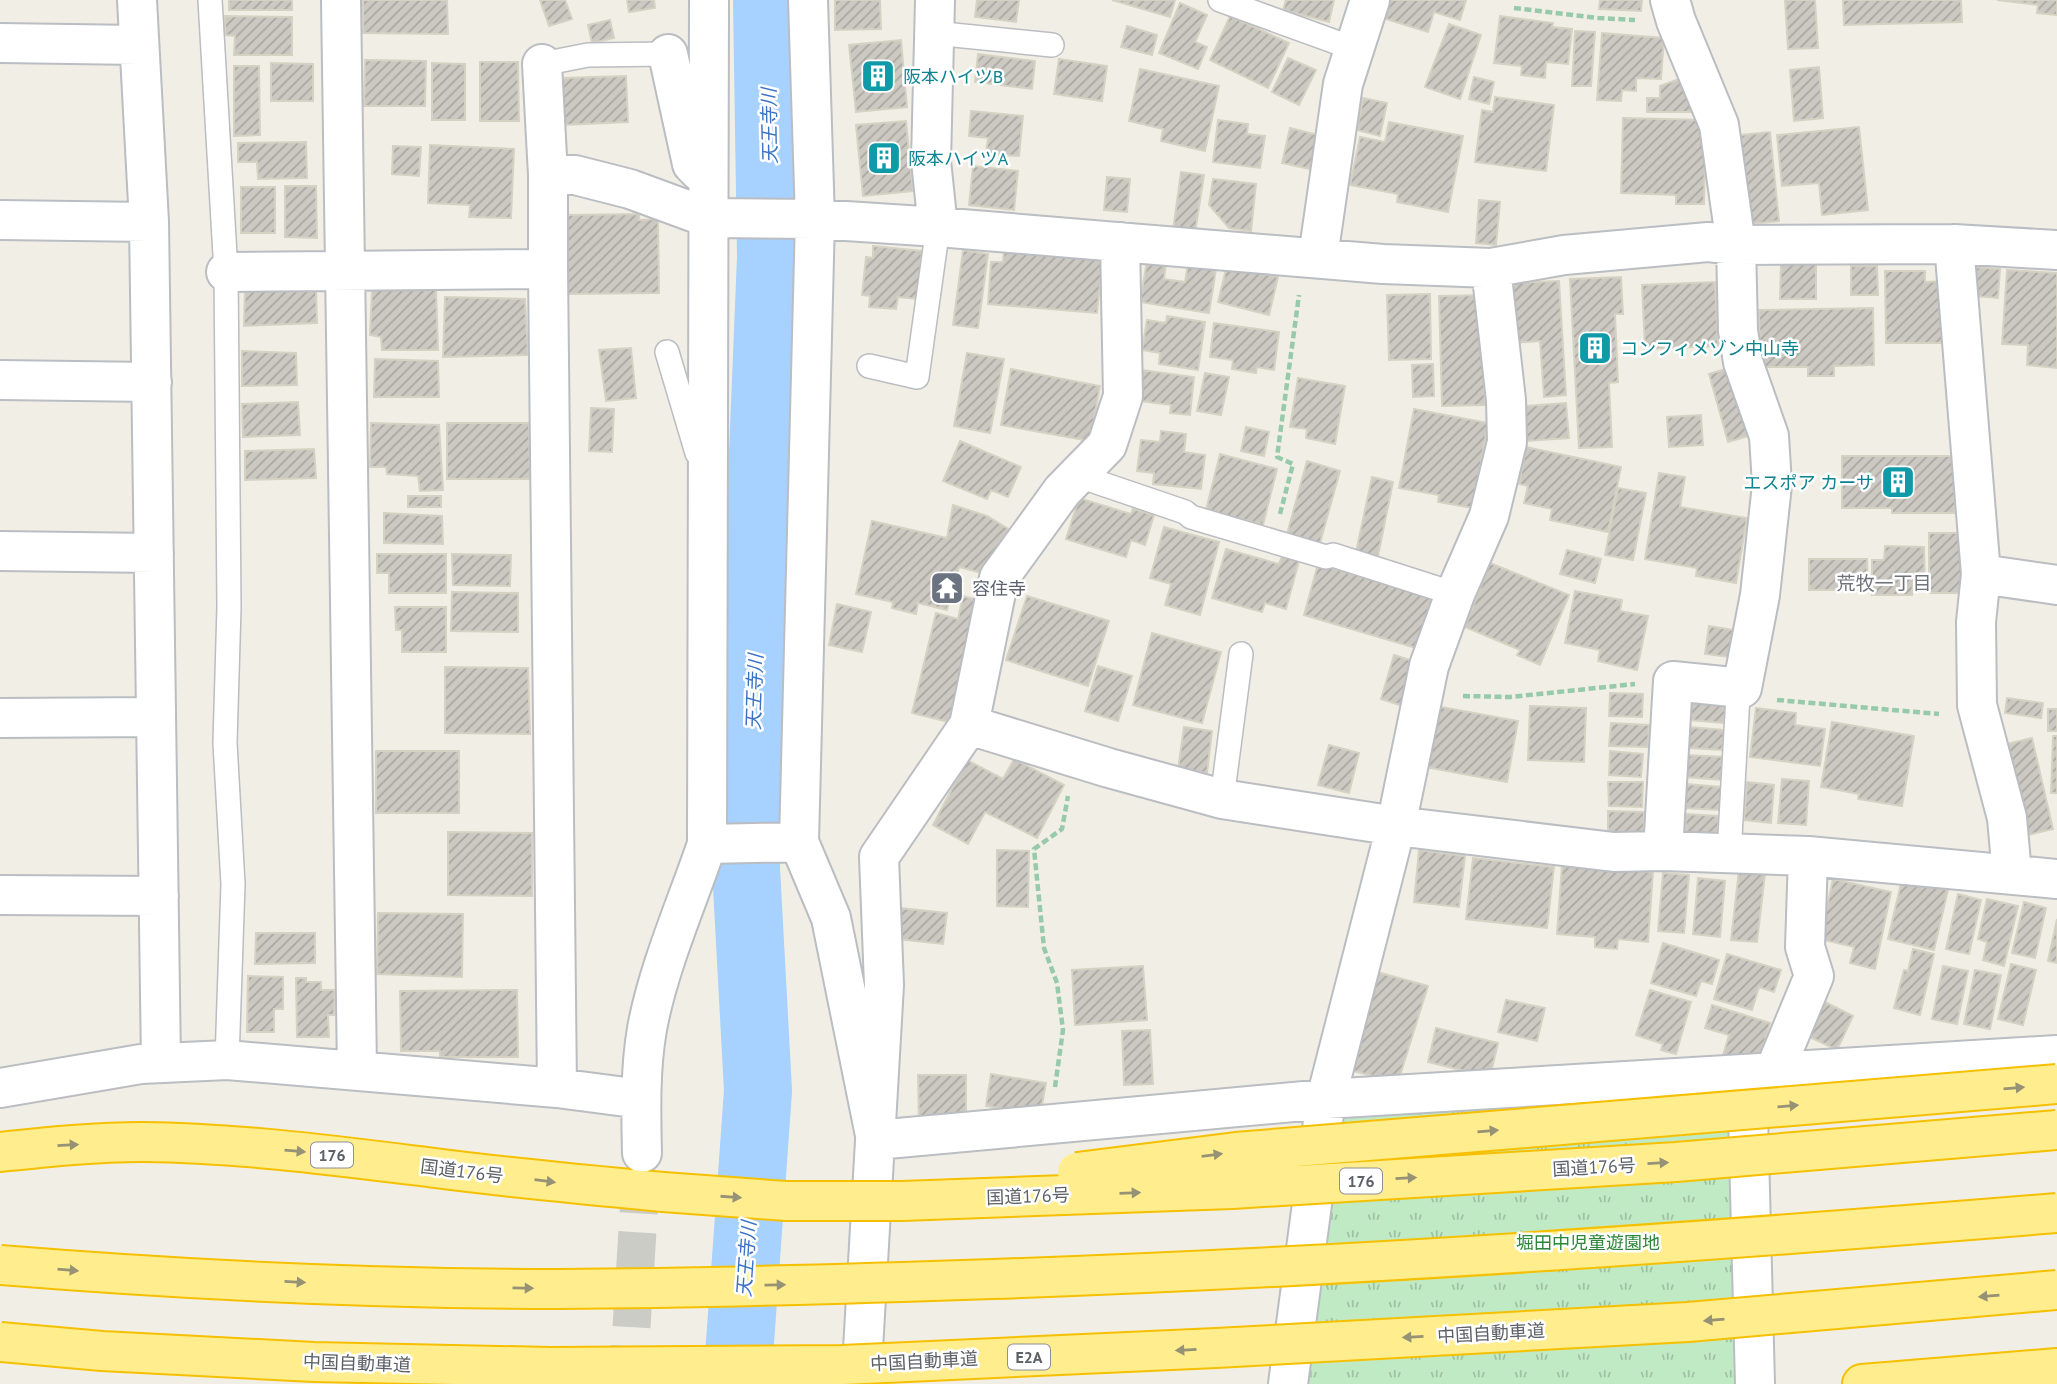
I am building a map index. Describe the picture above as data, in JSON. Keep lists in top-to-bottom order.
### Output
{
  "streets": {
    "highway": [
      "176",
      "国道176号",
      "中国自動車道",
      "E2A"
    ]
  },
  "districts": ["荒牧一丁目"],
  "water": ["天王寺川"],
  "parks": ["堀田中児童遊園地"],
  "places": {
    "building": [
      "阪本ハイツB",
      "阪本ハイツA",
      "コンフィメゾン中山寺",
      "エスポア カーサ"
    ],
    "temple": ["容住寺"]
  }
}
